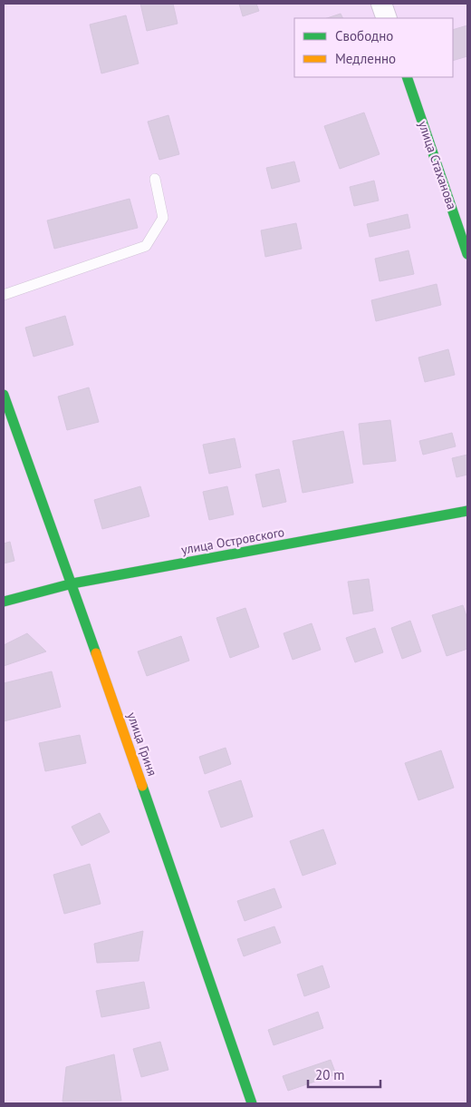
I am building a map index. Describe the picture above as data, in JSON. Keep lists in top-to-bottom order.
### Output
{
  "streets": {
    "street": ["улица Стаханова", "улица Островского", "улица Гриня"]
  },
  "crossings": [
    ["улица Островского", "улица Гриня"]
  ],
  "legend": ["Свободно", "Медленно"],
  "scale_bar": "20 m"
}
